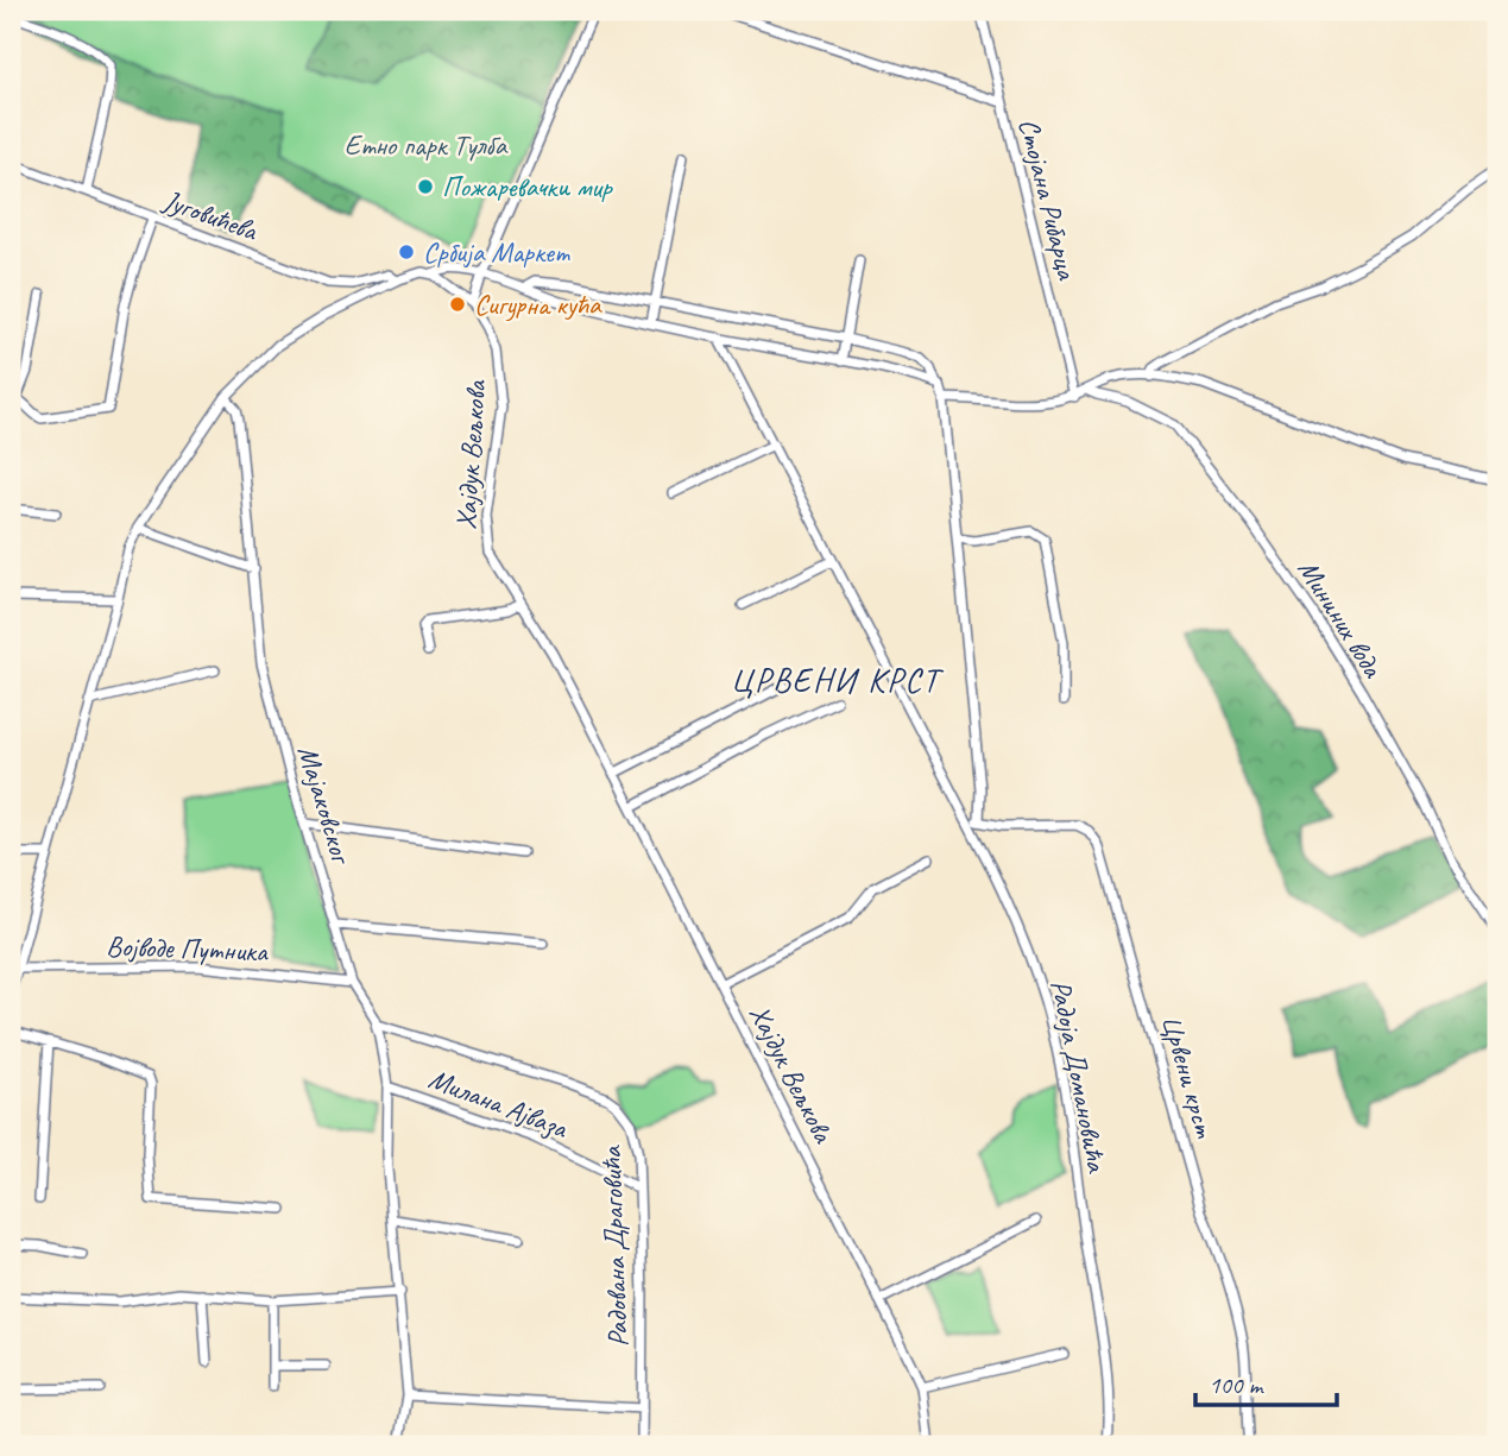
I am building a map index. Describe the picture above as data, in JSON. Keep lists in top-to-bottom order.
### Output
{
  "streets": {
    "street": [
      "Стојана Рибарца",
      "Југовићева",
      "Хајдук Вељкова",
      "Мининих вода",
      "Мајаковског",
      "Војводе Путника",
      "Радоја Домановића",
      "Црвени крст",
      "Милана Ајваза",
      "Радована Драговића"
    ]
  },
  "crossings": [
    ["Мајаковског", "Војводе Путника"],
    ["Мајаковског", "Милана Ајваза"],
    ["Мајаковског", "Радована Драговића"],
    ["Радоја Домановића", "Црвени крст"],
    ["Милана Ајваза", "Радована Драговића"]
  ],
  "districts": ["ЦРВЕНИ КРСТ"],
  "parks": ["Етно парк Тулба"],
  "places": ["Пожаревачки мир", "Србија Маркет", "Сигурна кућа"],
  "scale_bar": "100 m"
}
